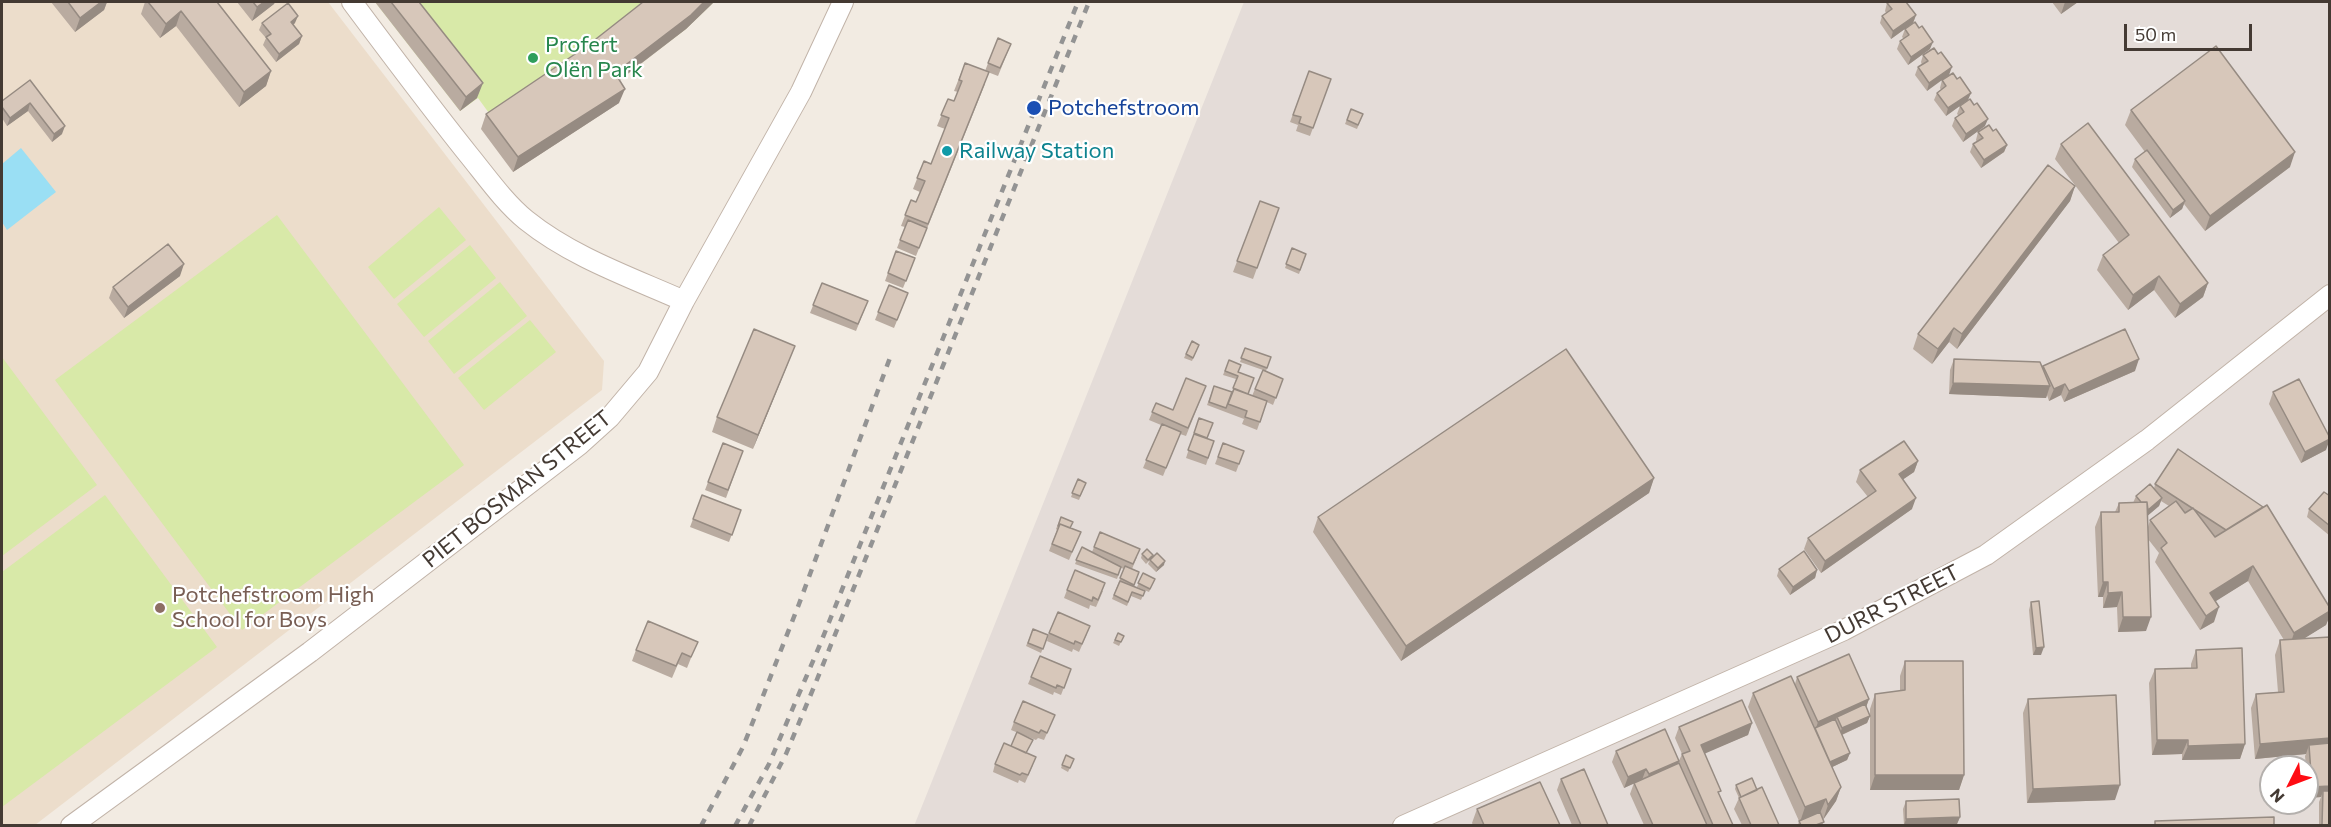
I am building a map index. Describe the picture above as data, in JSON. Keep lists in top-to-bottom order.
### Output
{
  "streets": {
    "street": ["PIET BOSMAN STREET", "DURR STREET"]
  },
  "places": [
    "Profert Olën Park",
    "Potchefstroom",
    "Railway Station",
    "Potchefstroom High School for Boys"
  ],
  "scale_bar": "50 m",
  "north": "bottom left"
}
